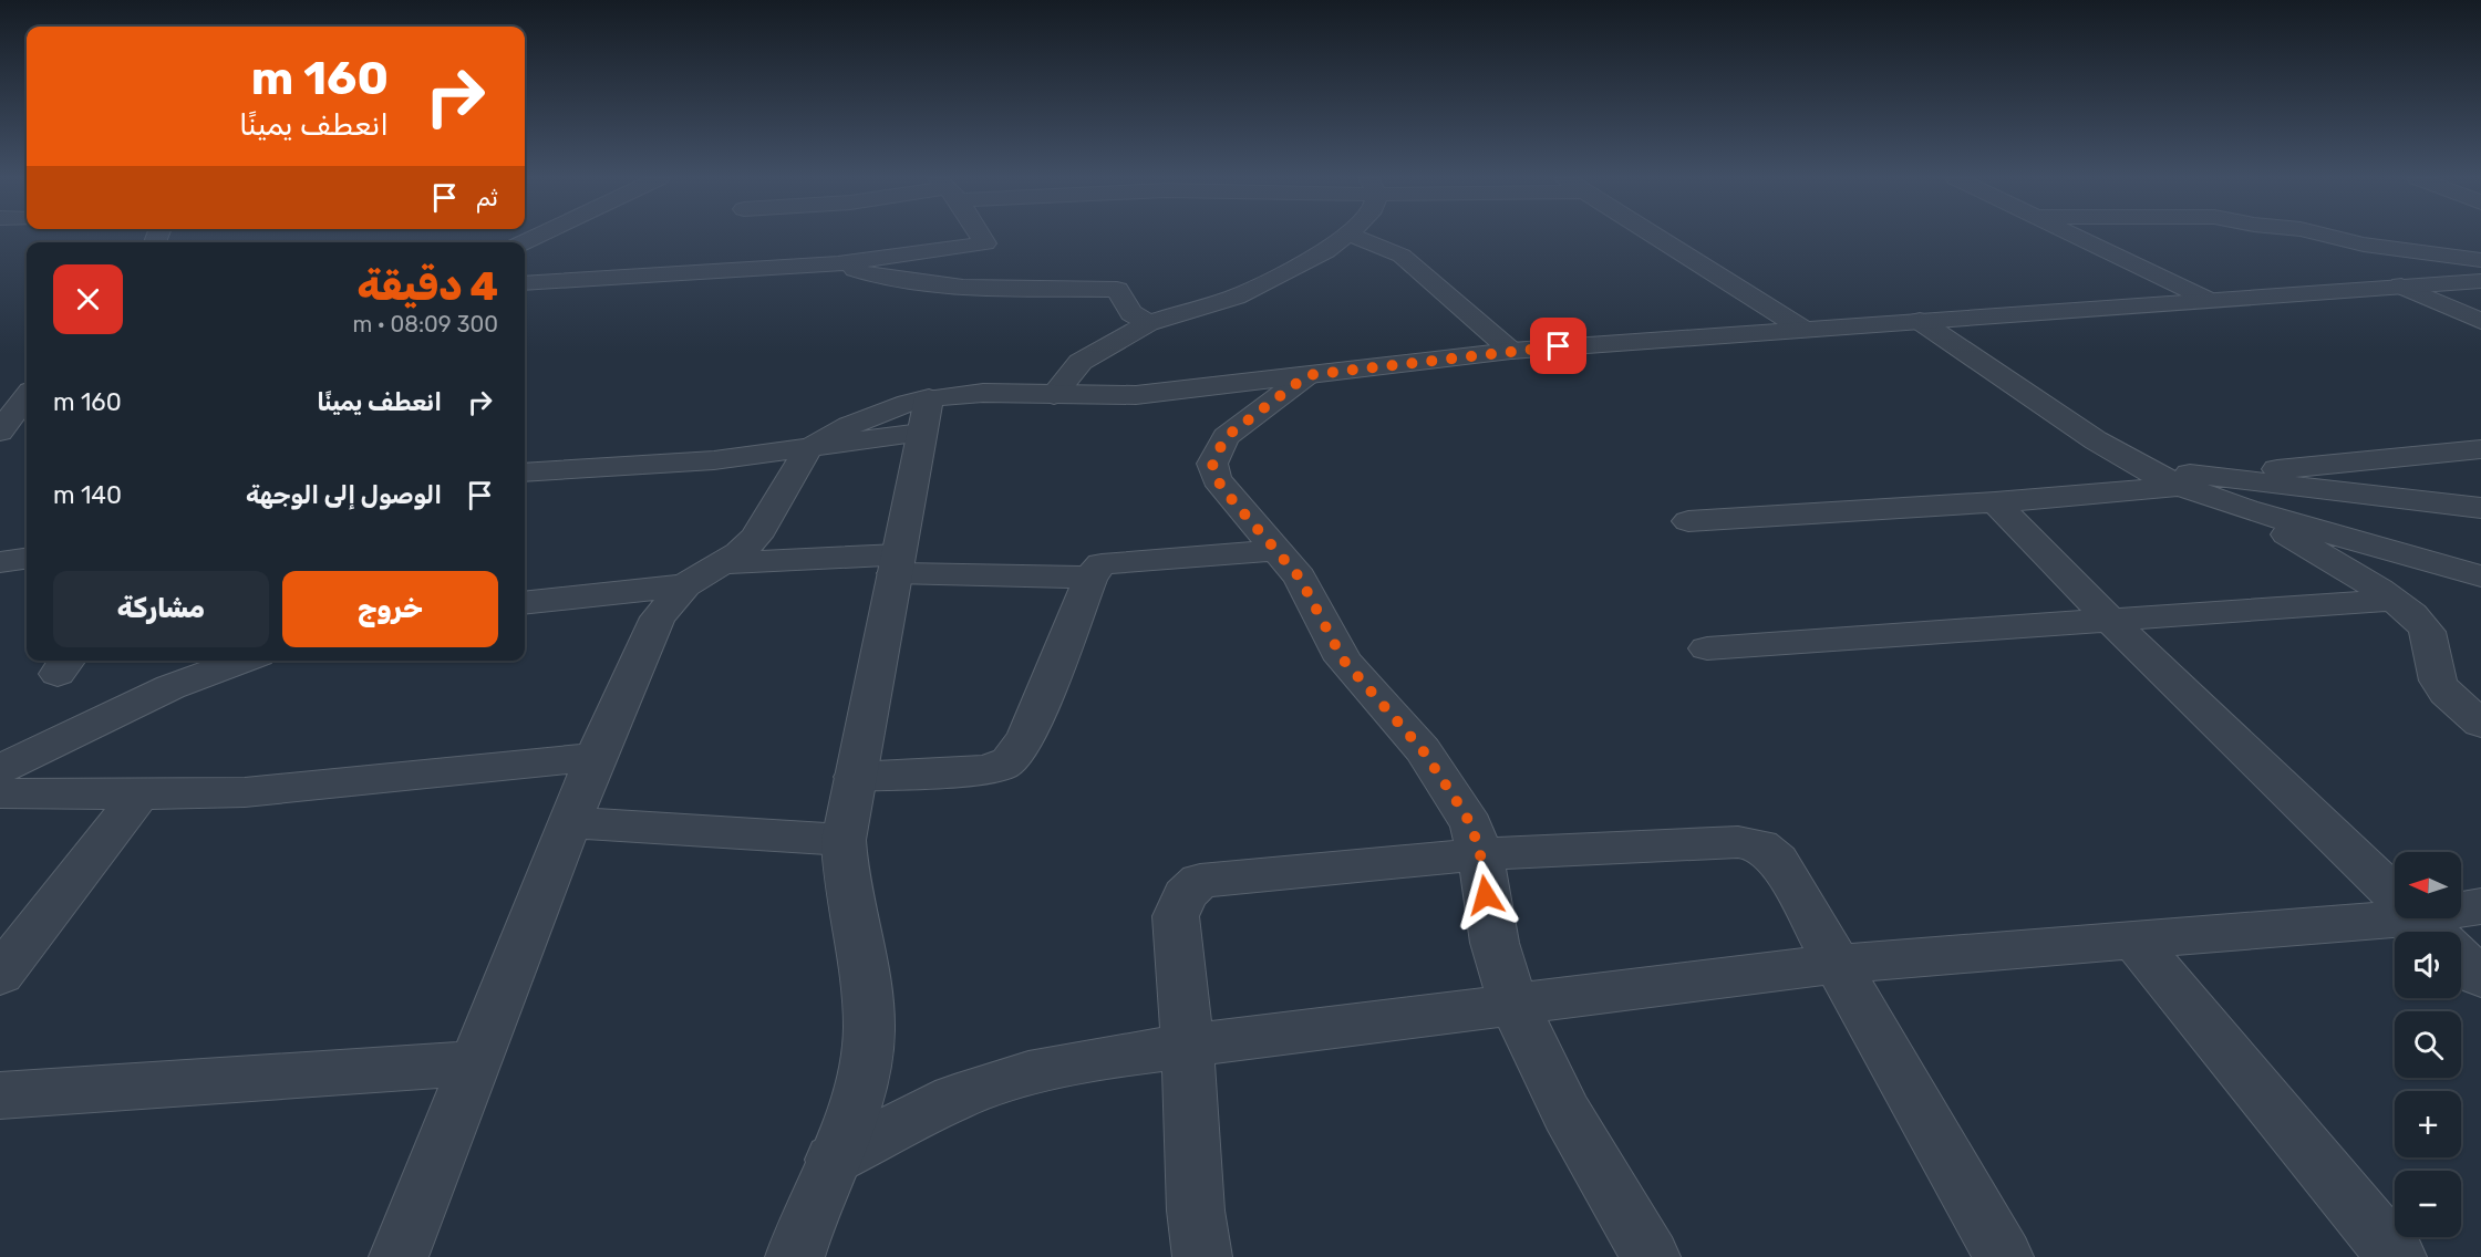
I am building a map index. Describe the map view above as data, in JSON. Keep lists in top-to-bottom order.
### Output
{
  "north": "left",
  "page": {
    "turn": ["160 m", "انعطف يمينًا"],
    "then": "ثم",
    "heading": ["4 دقيقة", "300 m · 08:09"],
    "list": [
      {
        "name": "انعطف يمينًا",
        "value": "160 m"
      },
      {
        "name": "الوصول إلى الوجهة",
        "value": "140 m"
      }
    ],
    "buttons": ["خروج", "مشاركة"],
    "map_buttons": ["+", "−"]
  }
}
